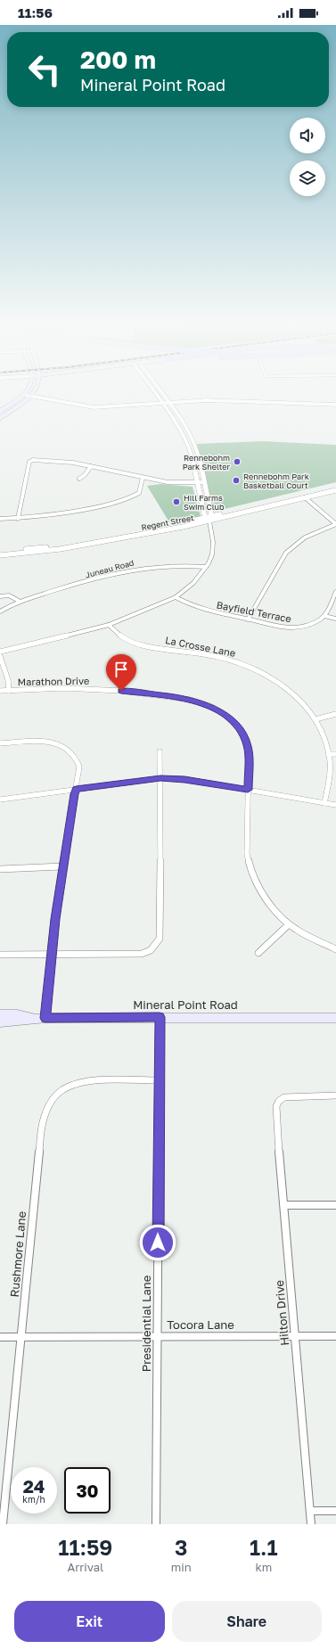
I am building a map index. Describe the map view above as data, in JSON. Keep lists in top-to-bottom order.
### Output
{
  "streets": {
    "main road": ["Mineral Point Road"],
    "street": [
      "Regent Street",
      "Juneau Road",
      "Bayfield Terrace",
      "La Crosse Lane",
      "Marathon Drive",
      "Rushmore Lane",
      "Hilton Drive",
      "Presidential Lane",
      "Tocora Lane"
    ]
  },
  "crossings": [
    ["Mineral Point Road", "Presidential Lane"],
    ["Rushmore Lane", "Presidential Lane"],
    ["Rushmore Lane", "Tocora Lane"],
    ["Hilton Drive", "Tocora Lane"],
    ["Presidential Lane", "Tocora Lane"]
  ],
  "places": ["Rennebohm Park Shelter", "Rennebohm Park Basketball Court", "Hill Farms Swim Club"],
  "page": {
    "status": "11:56",
    "turn": ["200 m", "Mineral Point Road"],
    "speed": "24 km/h",
    "limit": "30",
    "eta": [
      "11:59",
      "Arrival",
      "3",
      "min",
      "1.1",
      "km"
    ],
    "buttons": ["Exit", "Share"]
  }
}
